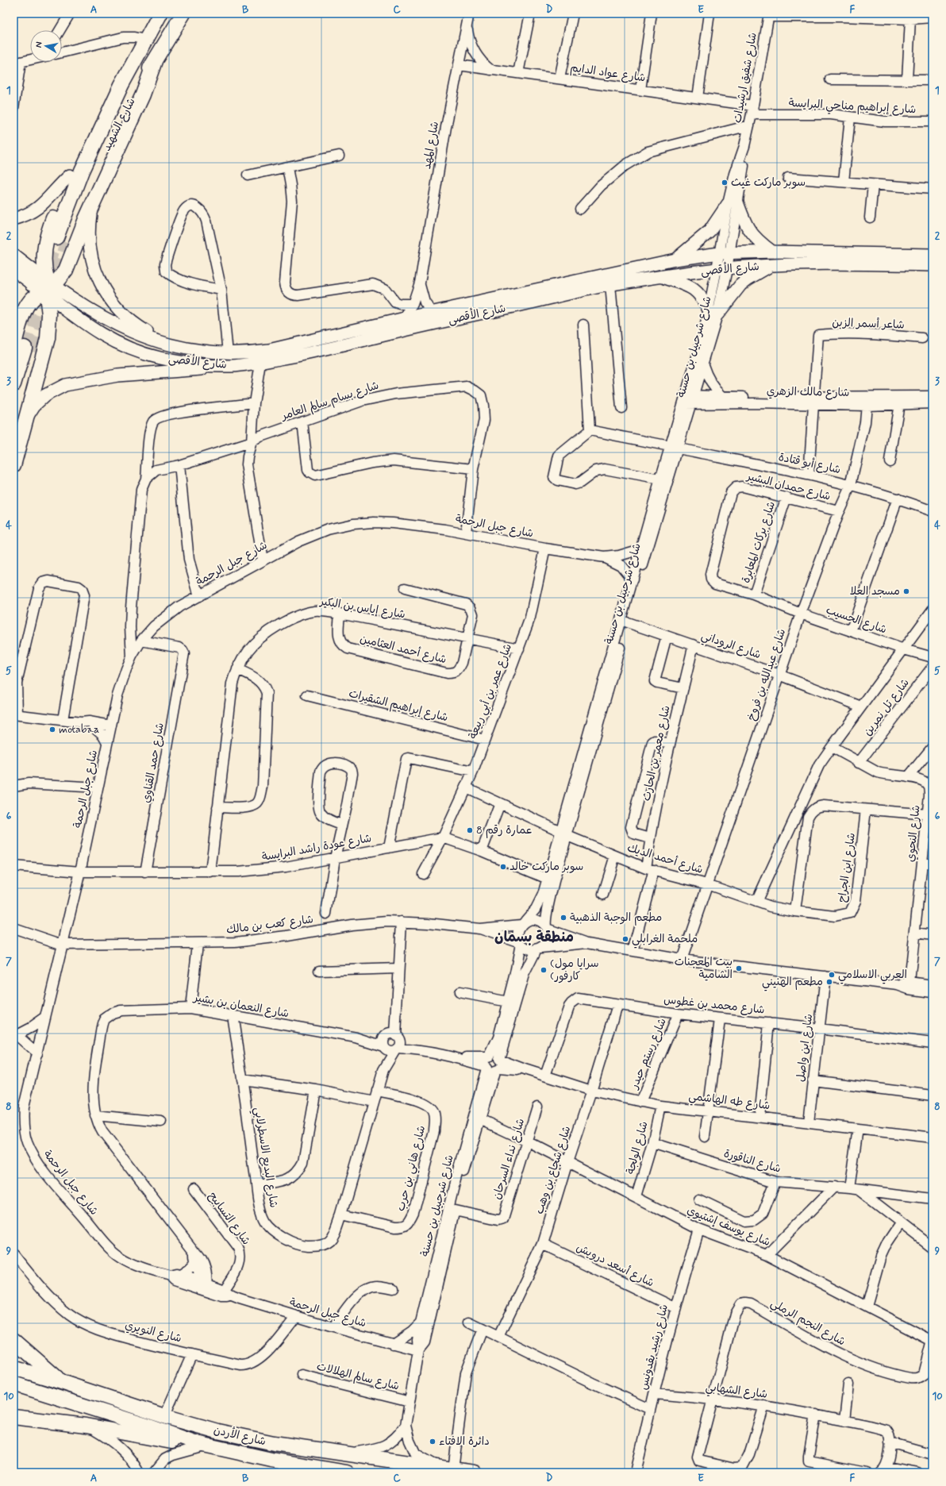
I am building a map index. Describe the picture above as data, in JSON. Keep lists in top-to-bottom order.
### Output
{
  "streets": {
    "highway": ["شارع الشهيد", "شارع الأردن"],
    "main road": ["شارع الأقصى"],
    "street": [
      "شارع عواد الدايم",
      "شارع شفيق ارشيدات",
      "شارع إبراهيم مناحي البرايسة",
      "شارع المهد",
      "شاعر أسمر الزبن",
      "شارع شرحبيل بن حسنة",
      "شارع مالك الزهري",
      "شارع بسام سالم العامر",
      "شارع أبو قتادة",
      "شارع حمدان البشير",
      "شارع جبل الرحمة",
      "شارع بركات المعابرة",
      "شارع إياس بن البكير",
      "شارع الحسيب",
      "شارع الروداني",
      "شارع أحمد العثامين",
      "شارع عبدالله بن فروخ",
      "شارع عمر بن أبي ربيعة",
      "شارع إبراهيم الشقيرات",
      "شارع تل نمرين",
      "شارع معمر بن الحارث",
      "شارع حمد القناوي",
      "شارع النحوي",
      "شارع عودة راشد البرايسة",
      "شارع أحمد الديك",
      "شارع ابن الجراح",
      "شارع كعب بن مالك",
      "شارع محمد بن غطوس",
      "شارع النعمان بن بشير",
      "شارع ابن واصل",
      "شارع رستم حيدر",
      "شارع طه الهاشمي",
      "شارع الولجة",
      "شارع البديع الاسطرلابي",
      "شارع نداء السرحان",
      "شارع الناقورة",
      "شارع هاني بن حرب",
      "شارع شجاع بن وهب",
      "شارع التسابيح",
      "شارع يوسف إشتيوي",
      "شارع أسعد درويش",
      "شارع النجم الرملي",
      "شارع النويري",
      "شارع رشيد بقدونس",
      "شارع سالم الهلالات",
      "شارع الشهابي"
    ]
  },
  "crossings": [
    ["شارع عواد الدايم", "شارع شفيق ارشيدات"],
    ["شارع عواد الدايم", "شارع إبراهيم مناحي البرايسة"],
    ["شارع عواد الدايم", "شارع المهد"],
    ["شارع شفيق ارشيدات", "شارع إبراهيم مناحي البرايسة"],
    ["شارع شفيق ارشيدات", "شارع الأقصى"],
    ["شارع شفيق ارشيدات", "شارع شرحبيل بن حسنة"],
    ["شارع المهد", "شارع الأقصى"],
    ["شارع الأقصى", "شارع شرحبيل بن حسنة"],
    ["شاعر أسمر الزبن", "شارع مالك الزهري"],
    ["شارع شرحبيل بن حسنة", "شارع مالك الزهري"],
    ["شارع شرحبيل بن حسنة", "شارع أبو قتادة"],
    ["شارع شرحبيل بن حسنة", "شارع جبل الرحمة"],
    ["شارع شرحبيل بن حسنة", "شارع الروداني"],
    ["شارع شرحبيل بن حسنة", "شارع عودة راشد البرايسة"],
    ["شارع شرحبيل بن حسنة", "شارع أحمد الديك"],
    ["شارع شرحبيل بن حسنة", "شارع كعب بن مالك"],
    ["شارع شرحبيل بن حسنة", "شارع طه الهاشمي"],
    ["شارع شرحبيل بن حسنة", "شارع نداء السرحان"],
    ["شارع شرحبيل بن حسنة", "شارع يوسف إشتيوي"],
    ["شارع شرحبيل بن حسنة", "شارع سالم الهلالات"],
    ["شارع شرحبيل بن حسنة", "شارع الأردن"],
    ["شارع مالك الزهري", "شارع عبدالله بن فروخ"],
    ["شارع بسام سالم العامر", "شارع جبل الرحمة"],
    ["شارع أبو قتادة", "شارع عبدالله بن فروخ"],
    ["شارع حمدان البشير", "شارع بركات المعابرة"],
    ["شارع حمدان البشير", "شارع الحسيب"],
    ["شارع حمدان البشير", "شارع عبدالله بن فروخ"],
    ["شارع جبل الرحمة", "شارع عمر بن أبي ربيعة"],
    ["شارع جبل الرحمة", "شارع حمد القناوي"],
    ["شارع جبل الرحمة", "شارع عودة راشد البرايسة"],
    ["شارع جبل الرحمة", "شارع كعب بن مالك"],
    ["شارع جبل الرحمة", "شارع النعمان بن بشير"],
    ["شارع جبل الرحمة", "شارع التسابيح"],
    ["شارع جبل الرحمة", "شارع النويري"],
    ["شارع إياس بن البكير", "شارع أحمد العثامين"],
    ["شارع إياس بن البكير", "شارع عمر بن أبي ربيعة"],
    ["شارع إياس بن البكير", "شارع عودة راشد البرايسة"],
    ["شارع الحسيب", "شارع عبدالله بن فروخ"],
    ["شارع الروداني", "شارع عبدالله بن فروخ"],
    ["شارع الروداني", "شارع معمر بن الحارث"],
    ["شارع عبدالله بن فروخ", "شارع أحمد الديك"],
    ["شارع عبدالله بن فروخ", "شارع ابن الجراح"],
    ["شارع عمر بن أبي ربيعة", "شارع إبراهيم الشقيرات"],
    ["شارع عمر بن أبي ربيعة", "شارع عودة راشد البرايسة"],
    ["شارع عمر بن أبي ربيعة", "شارع أحمد الديك"],
    ["شارع تل نمرين", "شارع النحوي"],
    ["شارع معمر بن الحارث", "شارع أحمد الديك"],
    ["شارع حمد القناوي", "شارع عودة راشد البرايسة"],
    ["شارع أحمد الديك", "شارع ابن الجراح"],
    ["شارع محمد بن غطوس", "شارع ابن واصل"],
    ["شارع محمد بن غطوس", "شارع رستم حيدر"],
    ["شارع محمد بن غطوس", "شارع طه الهاشمي"],
    ["شارع محمد بن غطوس", "شارع شجاع بن وهب"],
    ["شارع النعمان بن بشير", "شارع البديع الاسطرلابي"],
    ["شارع ابن واصل", "شارع طه الهاشمي"],
    ["شارع رستم حيدر", "شارع طه الهاشمي"],
    ["شارع طه الهاشمي", "شارع الولجة"],
    ["شارع طه الهاشمي", "شارع شجاع بن وهب"],
    ["شارع الولجة", "شارع الناقورة"],
    ["شارع الولجة", "شارع يوسف إشتيوي"],
    ["شارع البديع الاسطرلابي", "شارع هاني بن حرب"],
    ["شارع نداء السرحان", "شارع يوسف إشتيوي"],
    ["شارع شجاع بن وهب", "شارع يوسف إشتيوي"],
    ["شارع شجاع بن وهب", "شارع أسعد درويش"],
    ["شارع يوسف إشتيوي", "شارع النجم الرملي"],
    ["شارع يوسف إشتيوي", "شارع رشيد بقدونس"],
    ["شارع أسعد درويش", "شارع رشيد بقدونس"],
    ["شارع النجم الرملي", "شارع الشهابي"],
    ["شارع رشيد بقدونس", "شارع الشهابي"]
  ],
  "districts": ["منطقة بسمان"],
  "places": [
    "سوبر ماركت غيث",
    "مسجد العلا",
    "motabaa",
    "عمارة رقم 8",
    "سوبر ماركت خالد",
    "مطعم الوجبة الذهبية",
    "ملحمة الغرابلي",
    "بيت المعجنات الشامية",
    "(سرايا مول (كارفور",
    "العربي الاسلامي",
    "مطعم الهنيني",
    "دائرة الافتاء"
  ],
  "north": "left",
  "grid": {
    "columns": [
      "A",
      "B",
      "C",
      "D",
      "E",
      "F"
    ],
    "rows": [
      "1",
      "2",
      "3",
      "4",
      "5",
      "6",
      "7",
      "8",
      "9",
      "10"
    ]
  }
}
